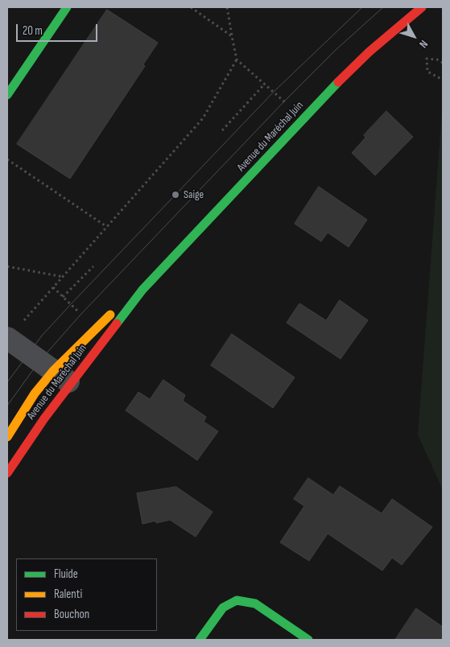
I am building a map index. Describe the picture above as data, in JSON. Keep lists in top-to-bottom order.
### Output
{
  "streets": {
    "main road": ["Avenue du Maréchal Juin"]
  },
  "places": ["Saige"],
  "legend": ["Fluide", "Ralenti", "Bouchon"],
  "scale_bar": "20 m",
  "north": "bottom right"
}
